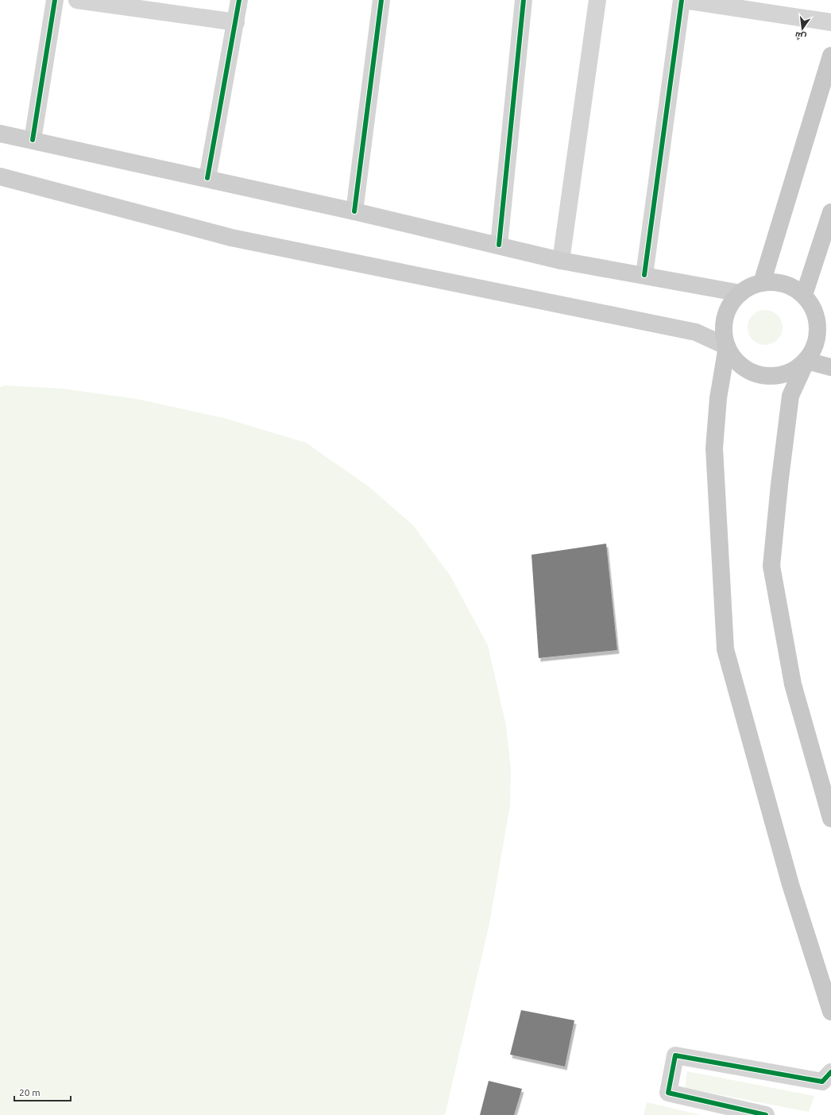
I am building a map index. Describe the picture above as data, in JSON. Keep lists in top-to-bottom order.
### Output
{
  "scale_bar": "20 m",
  "north": "bottom"
}
